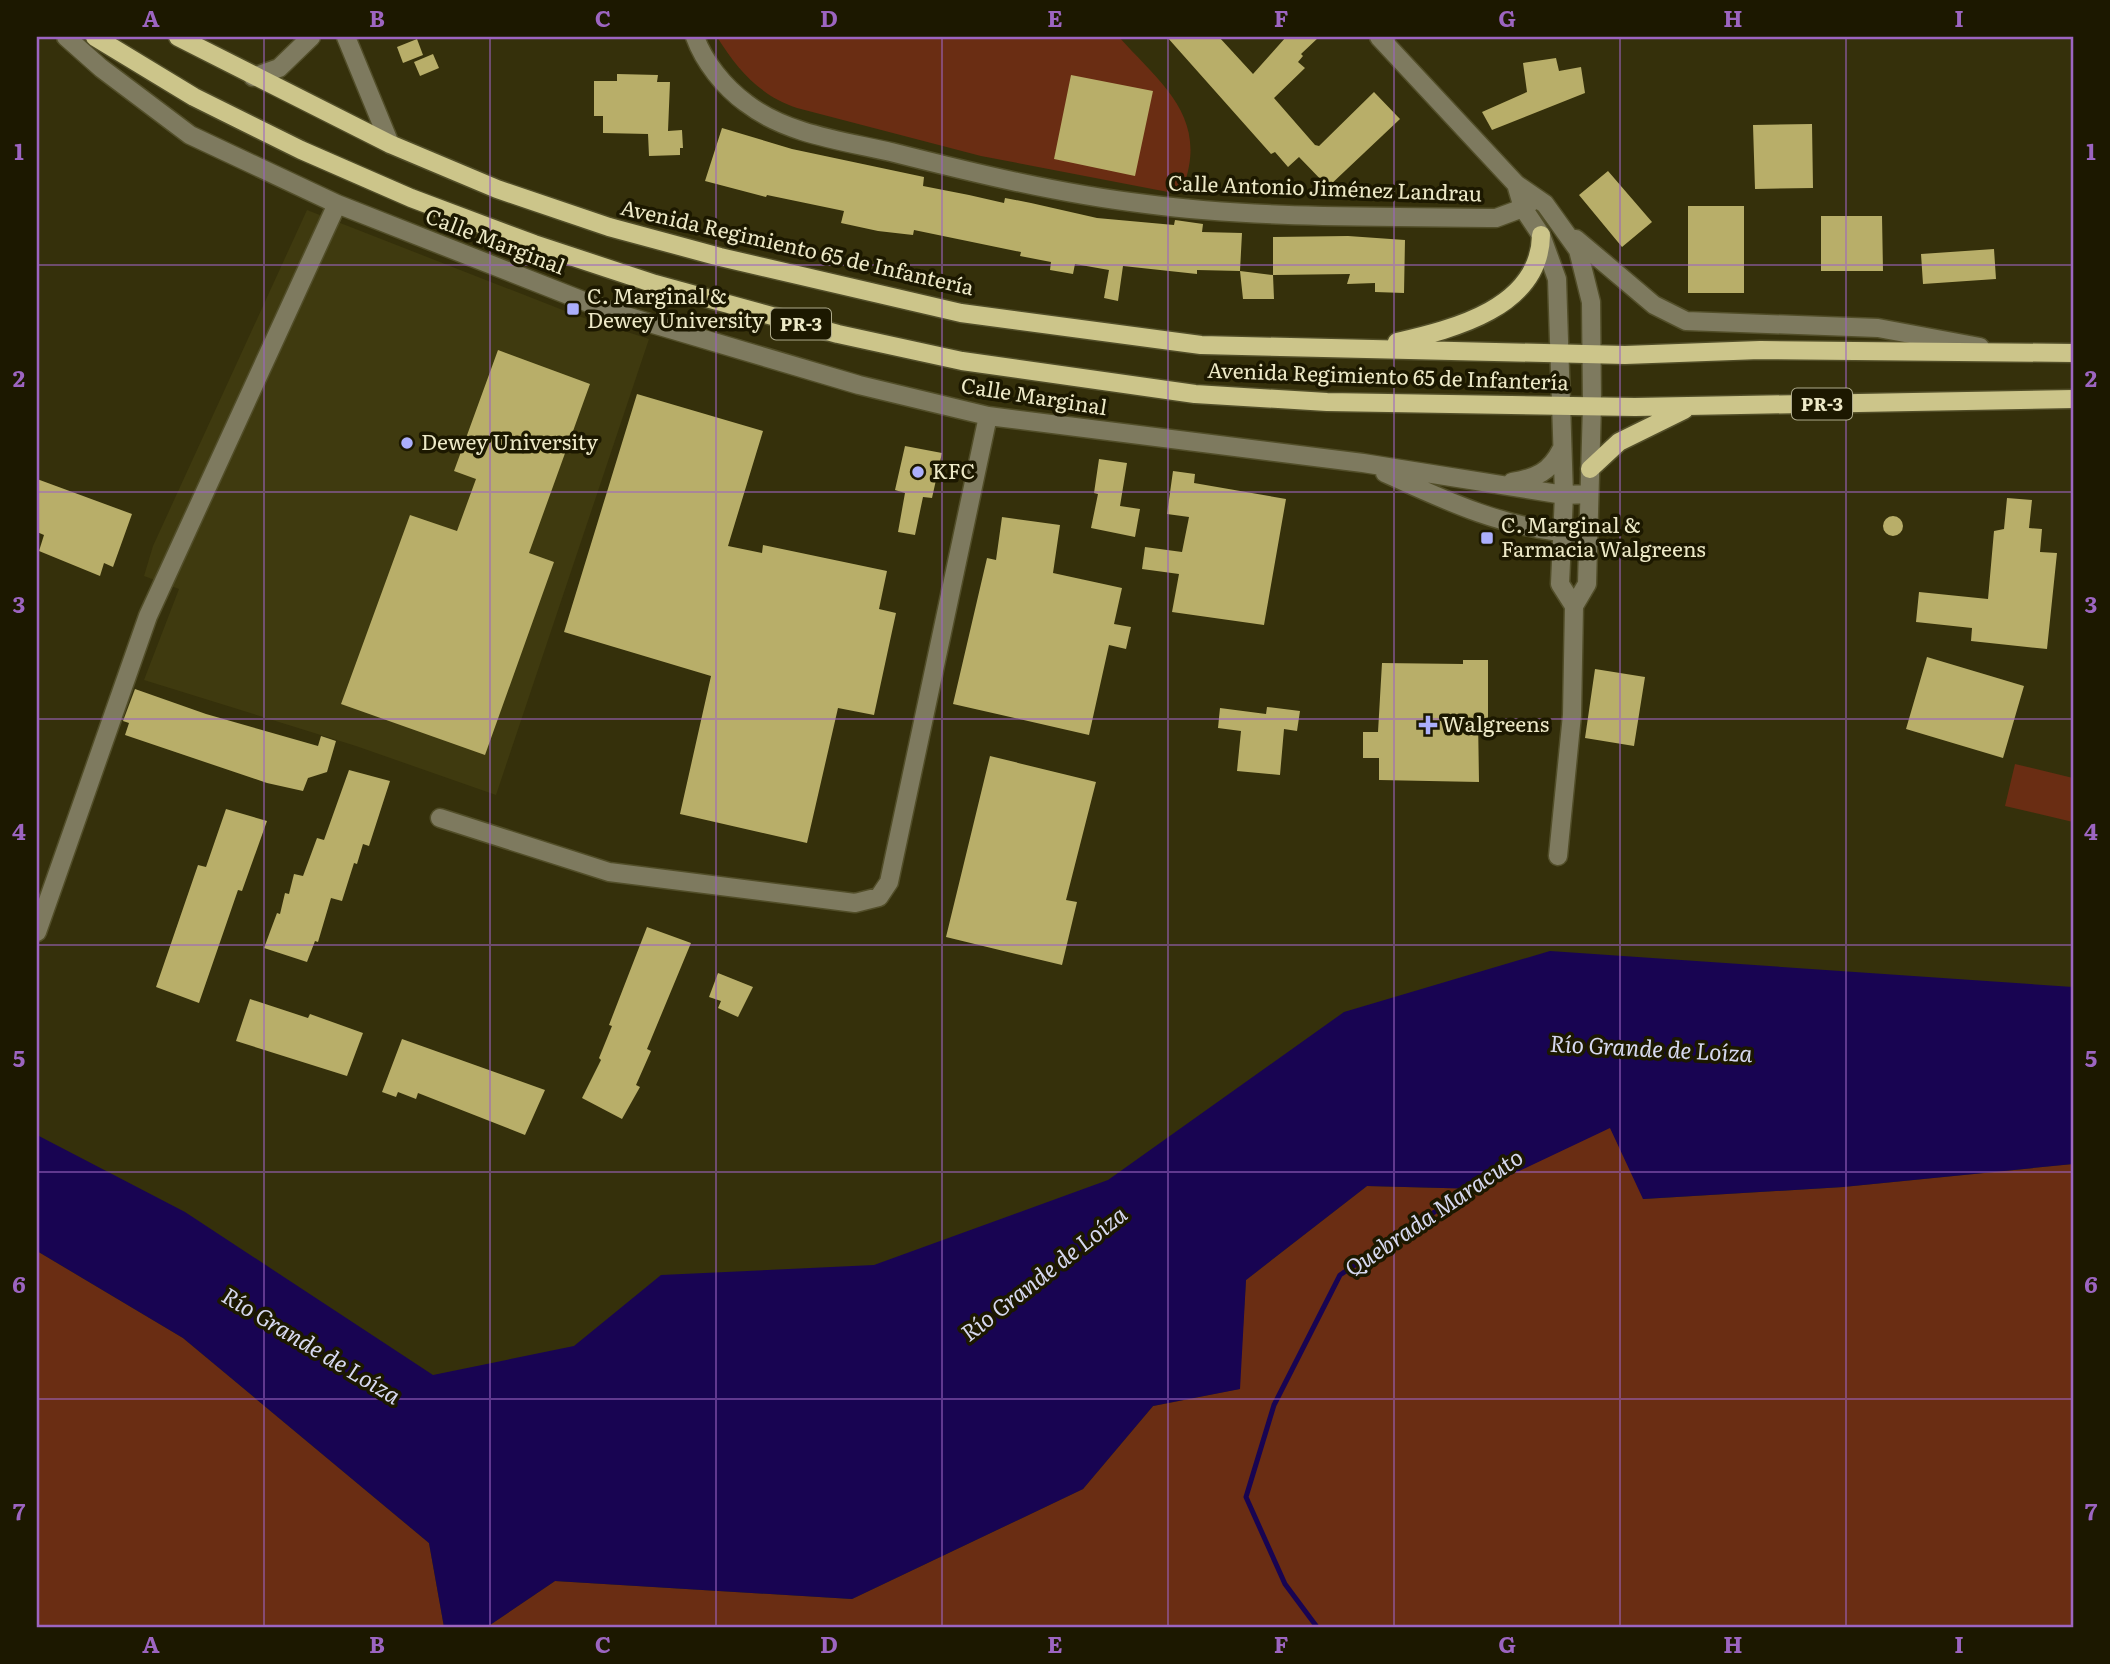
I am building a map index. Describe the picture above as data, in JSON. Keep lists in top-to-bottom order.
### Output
{
  "streets": {
    "main road": ["Avenida Regimiento 65 de Infantería", "PR-3"],
    "street": ["Calle Antonio Jiménez Landrau", "Calle Marginal"]
  },
  "water": ["Río Grande de Loíza", "Quebrada Maracuto"],
  "places": {
    "transit": ["C. Marginal & Dewey University", "C. Marginal & Farmacia Walgreens"],
    "other": ["Dewey University", "KFC"],
    "health": ["Walgreens"]
  },
  "grid": {
    "columns": [
      "A",
      "B",
      "C",
      "D",
      "E",
      "F",
      "G",
      "H",
      "I"
    ],
    "rows": [
      "1",
      "2",
      "3",
      "4",
      "5",
      "6",
      "7"
    ]
  }
}
